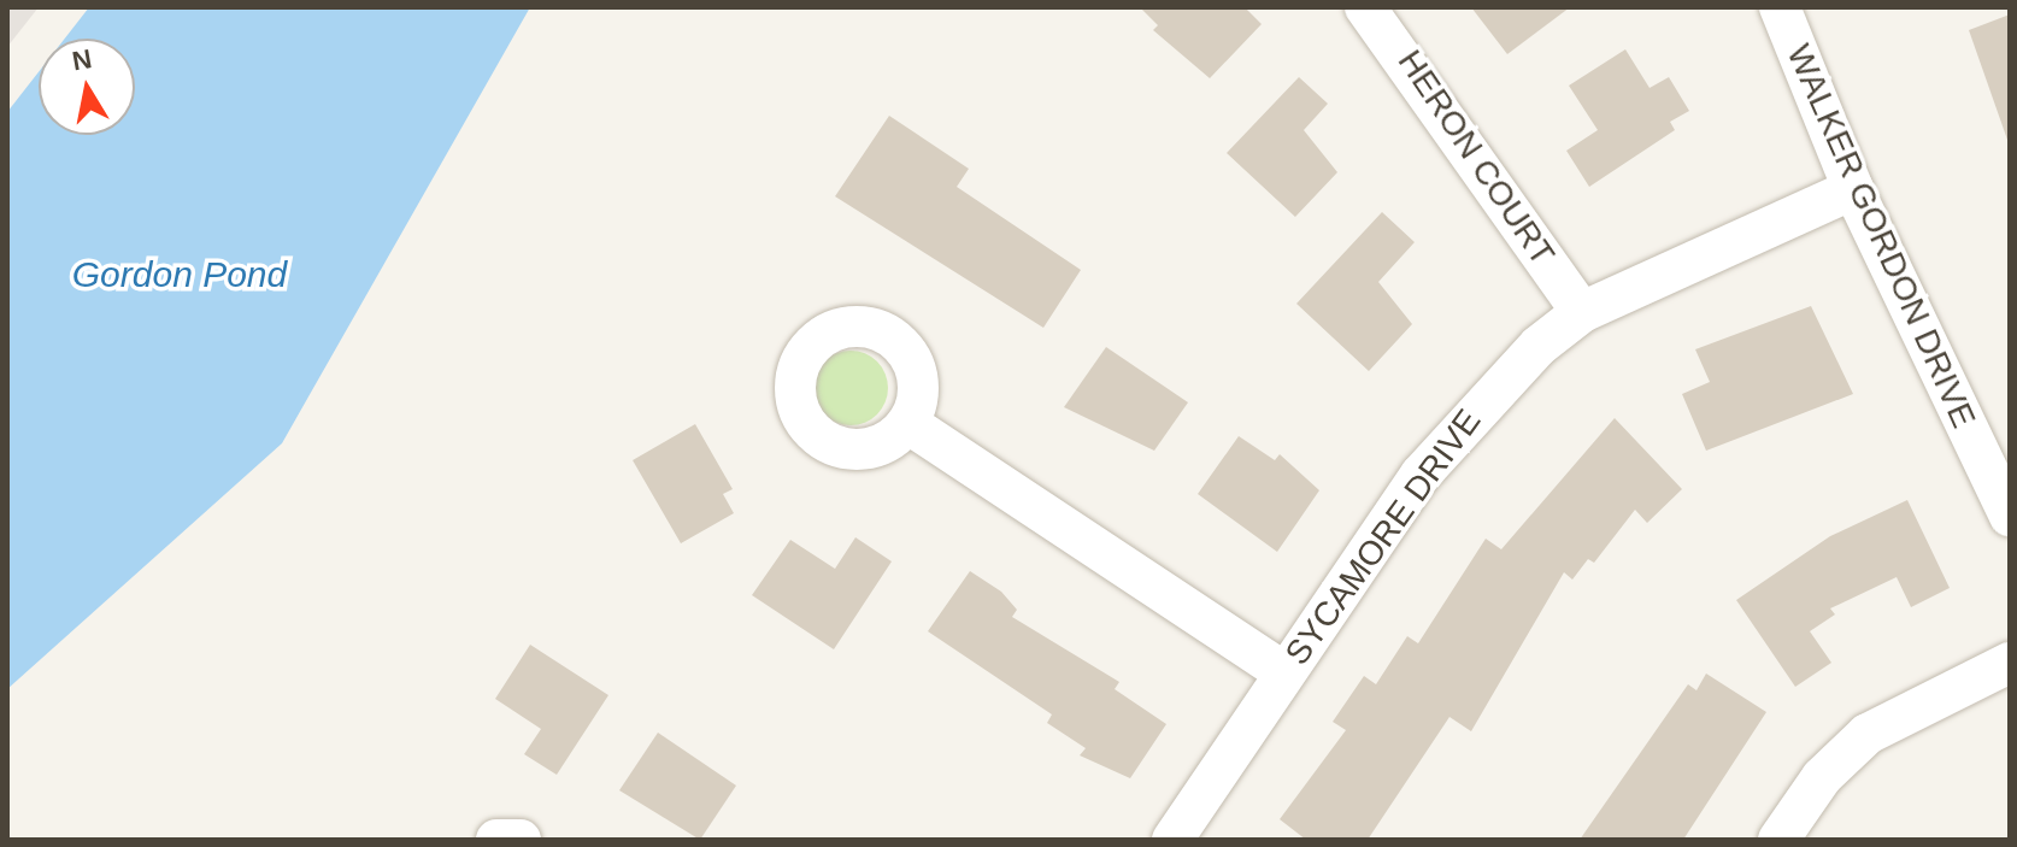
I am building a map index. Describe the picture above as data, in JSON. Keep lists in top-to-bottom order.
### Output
{
  "streets": {
    "street": ["HERON COURT", "WALKER GORDON DRIVE", "SYCAMORE DRIVE"]
  },
  "crossings": [
    ["HERON COURT", "SYCAMORE DRIVE"],
    ["WALKER GORDON DRIVE", "SYCAMORE DRIVE"]
  ],
  "water": ["Gordon Pond"],
  "north": "top"
}
